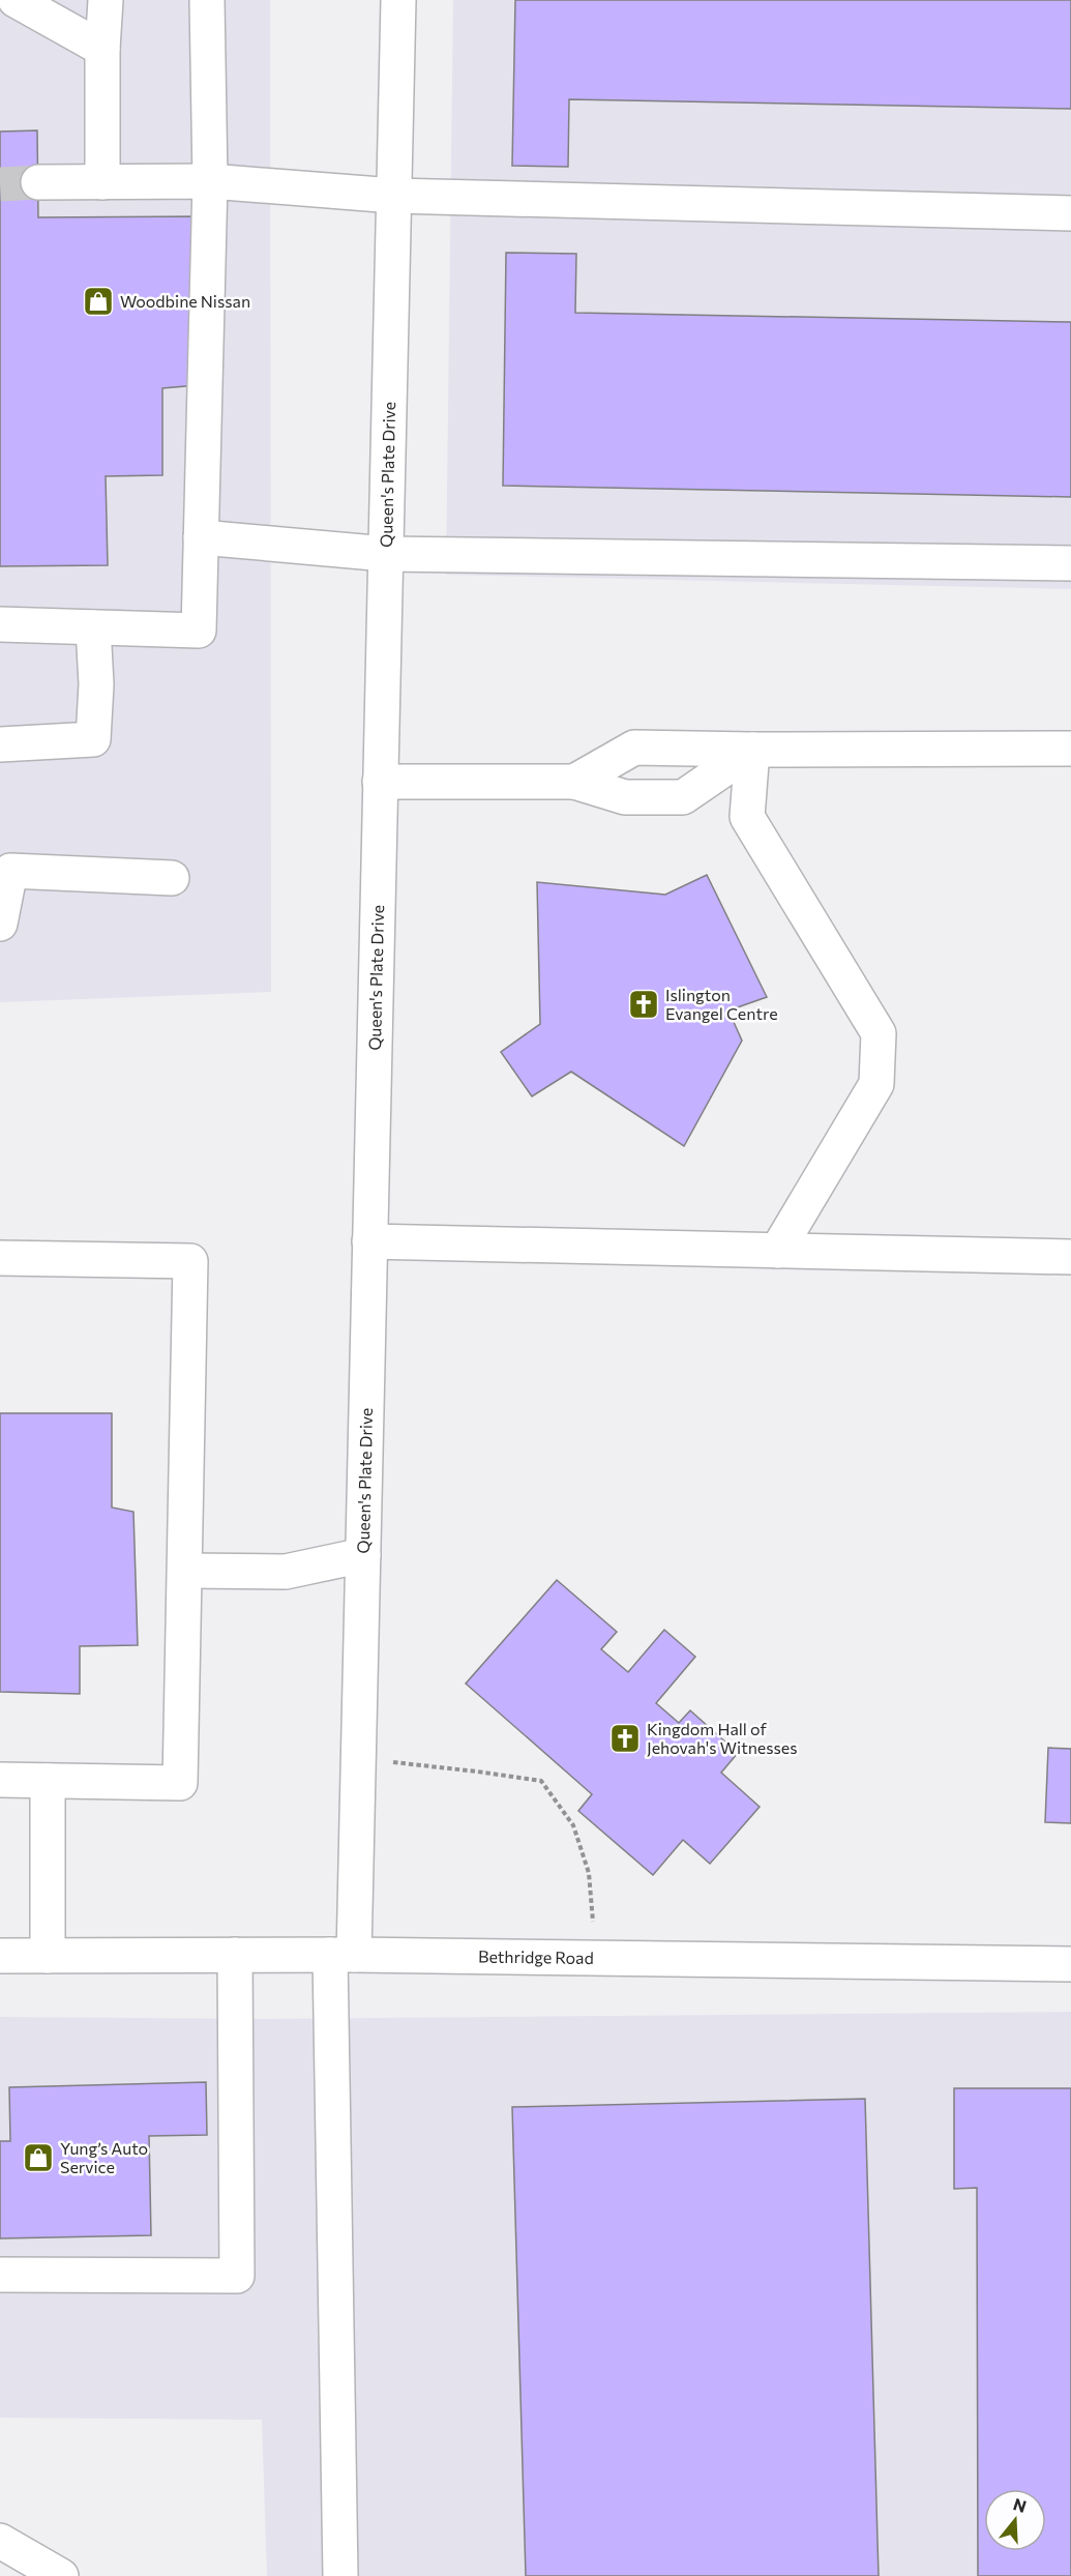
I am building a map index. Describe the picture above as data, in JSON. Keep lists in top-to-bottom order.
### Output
{
  "streets": {
    "street": ["Queen's Plate Drive", "Bethridge Road"]
  },
  "crossings": [
    ["Queen's Plate Drive", "Bethridge Road"]
  ],
  "places": {
    "shop": ["Woodbine Nissan", "Yung’s Auto Service"],
    "church": ["Islington Evangel Centre", "Kingdom Hall of Jehovah's Witnesses"]
  },
  "north": "top"
}
